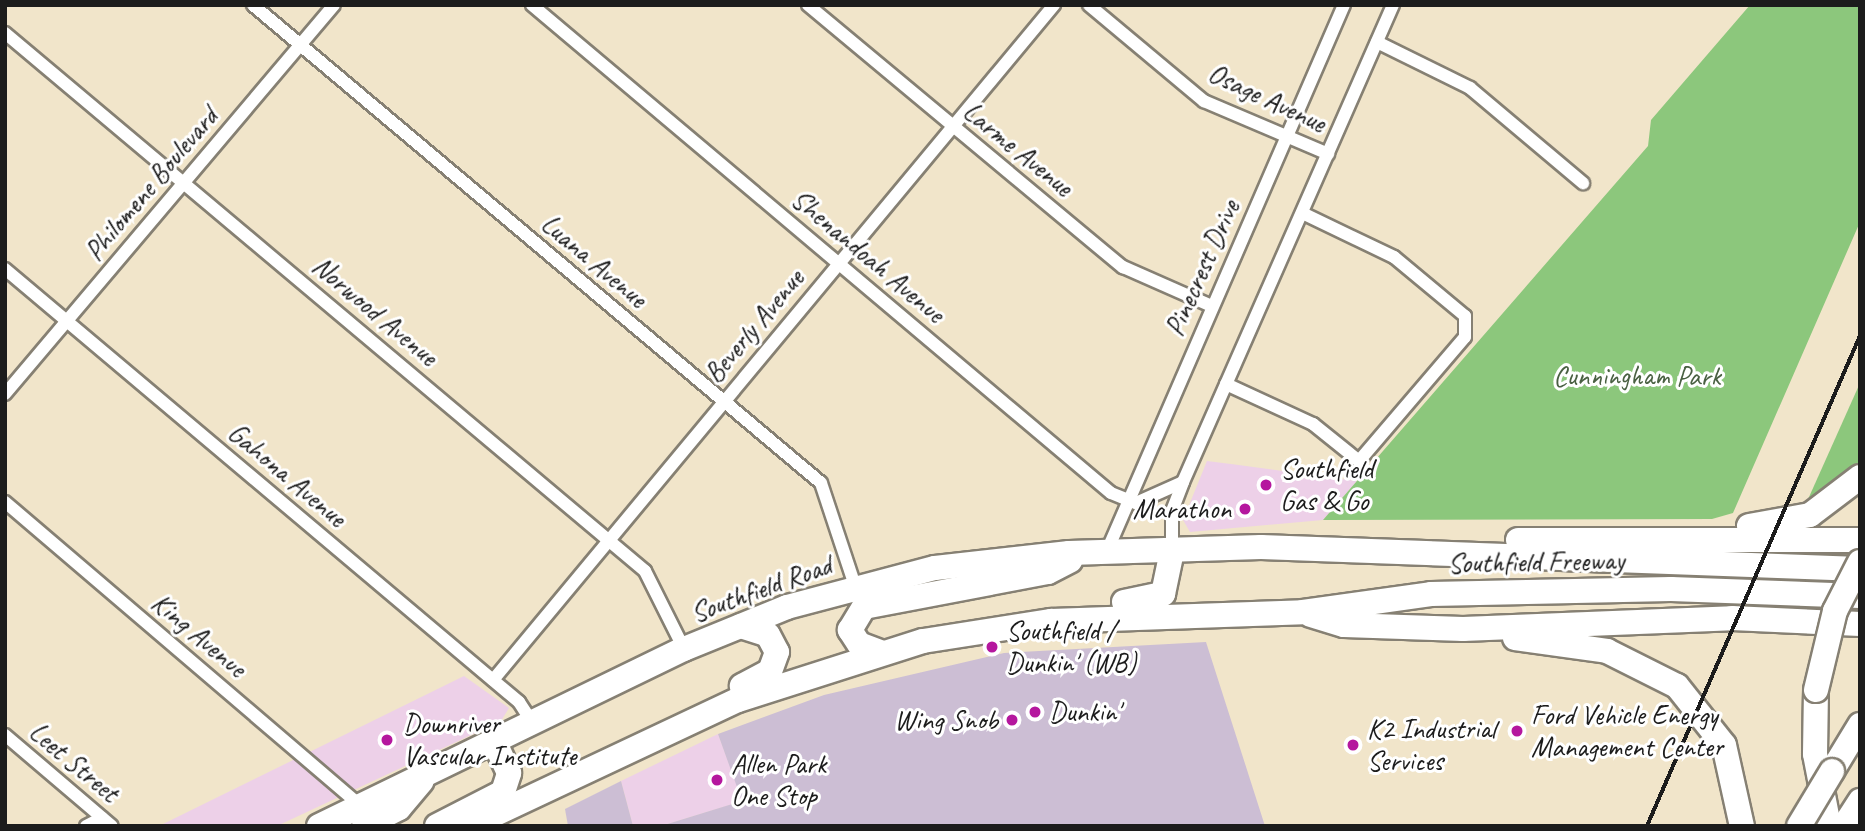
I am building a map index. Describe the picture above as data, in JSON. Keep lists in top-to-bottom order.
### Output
{
  "streets": {
    "highway": ["Southfield Freeway", "Southfield Road"],
    "street": [
      "Osage Avenue",
      "Larme Avenue",
      "Philomene Boulevard",
      "Shenandoah Avenue",
      "Luana Avenue",
      "Pinecrest Drive",
      "Norwood Avenue",
      "Beverly Avenue",
      "Gahona Avenue",
      "King Avenue",
      "Leet Street"
    ]
  },
  "crossings": [
    ["Osage Avenue", "Pinecrest Drive"],
    ["Larme Avenue", "Pinecrest Drive"],
    ["Larme Avenue", "Beverly Avenue"],
    ["Philomene Boulevard", "Luana Avenue"],
    ["Philomene Boulevard", "Norwood Avenue"],
    ["Philomene Boulevard", "Gahona Avenue"],
    ["Shenandoah Avenue", "Pinecrest Drive"],
    ["Shenandoah Avenue", "Beverly Avenue"],
    ["Luana Avenue", "Beverly Avenue"],
    ["Luana Avenue", "Southfield Road"],
    ["Pinecrest Drive", "Southfield Road"],
    ["Norwood Avenue", "Beverly Avenue"],
    ["Norwood Avenue", "Southfield Road"],
    ["Beverly Avenue", "Gahona Avenue"],
    ["Gahona Avenue", "Southfield Road"],
    ["Southfield Freeway", "Southfield Road"],
    ["Southfield Road", "King Avenue"]
  ],
  "parks": ["Cunningham Park"],
  "places": [
    "Southfield Gas & Go",
    "Marathon",
    "Southfield / Dunkin' (WB)",
    "Dunkin'",
    "Wing Snob",
    "Ford Vehicle Energy Management Center",
    "Downriver Vascular Institute",
    "K2 Industrial Services",
    "Allen Park One Stop"
  ]
}
